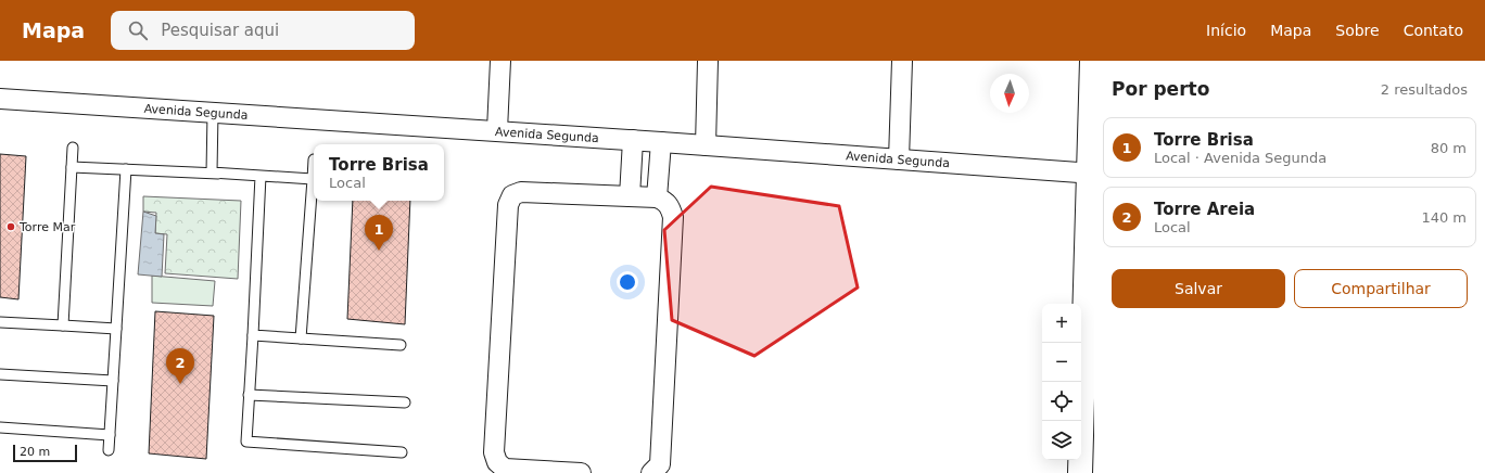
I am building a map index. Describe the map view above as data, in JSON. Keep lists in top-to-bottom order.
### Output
{
  "streets": {
    "street": ["Avenida Segunda"]
  },
  "places": ["Torre Mar"],
  "scale_bar": "20 m",
  "north": "bottom",
  "page": {
    "header": "Mapa",
    "search": "Pesquisar aqui",
    "nav": [
      "Início",
      "Mapa",
      "Sobre",
      "Contato"
    ],
    "heading": ["Por perto", "2 resultados"],
    "list": [
      {
        "mark": "1",
        "name": "Torre Brisa",
        "note": "Local · Avenida Segunda",
        "value": "80 m"
      },
      {
        "mark": "2",
        "name": "Torre Areia",
        "note": "Local",
        "value": "140 m"
      }
    ],
    "popup": ["Torre Brisa", "Local"],
    "pins": ["1", "2"],
    "buttons": ["Salvar", "Compartilhar"],
    "map_buttons": ["+", "−"],
    "scale": "20 m"
  }
}
